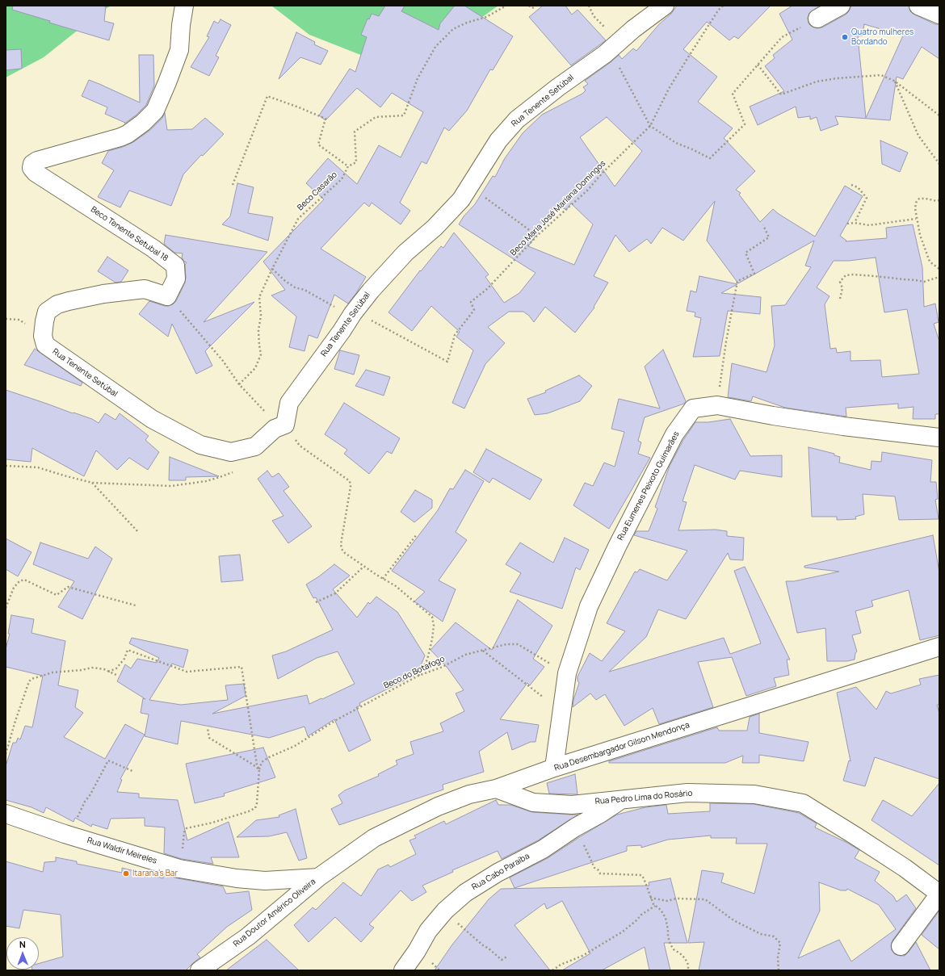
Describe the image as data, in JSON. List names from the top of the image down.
{
  "streets": {
    "street": [
      "Rua Tenente Setúbal",
      "Beco Tenente Setubal 18",
      "Rua Eumenes Peixoto Guimarães",
      "Rua Desembargador Gilson Mendonça",
      "Rua Pedro Lima do Rosário",
      "Rua Waldir Meireles",
      "Rua Cabo Paraíba",
      "Rua Doutor Américo Oliveira"
    ],
    "path": ["Beco Casarão", "Beco Maria José Mariana Domingos", "Beco do Botafogo"]
  },
  "crossings": [
    ["Rua Tenente Setúbal", "Beco Maria José Mariana Domingos"],
    ["Rua Tenente Setúbal", "Beco Tenente Setubal 18"],
    ["Rua Eumenes Peixoto Guimarães", "Beco do Botafogo"],
    ["Rua Eumenes Peixoto Guimarães", "Rua Desembargador Gilson Mendonça"],
    ["Rua Desembargador Gilson Mendonça", "Rua Pedro Lima do Rosário"],
    ["Rua Desembargador Gilson Mendonça", "Rua Waldir Meireles"],
    ["Rua Desembargador Gilson Mendonça", "Rua Doutor Américo Oliveira"],
    ["Rua Pedro Lima do Rosário", "Rua Cabo Paraíba"],
    ["Rua Waldir Meireles", "Rua Doutor Américo Oliveira"]
  ],
  "places": ["Quatro mulheres Bordando", "Itarana's Bar"],
  "north": "top"
}
